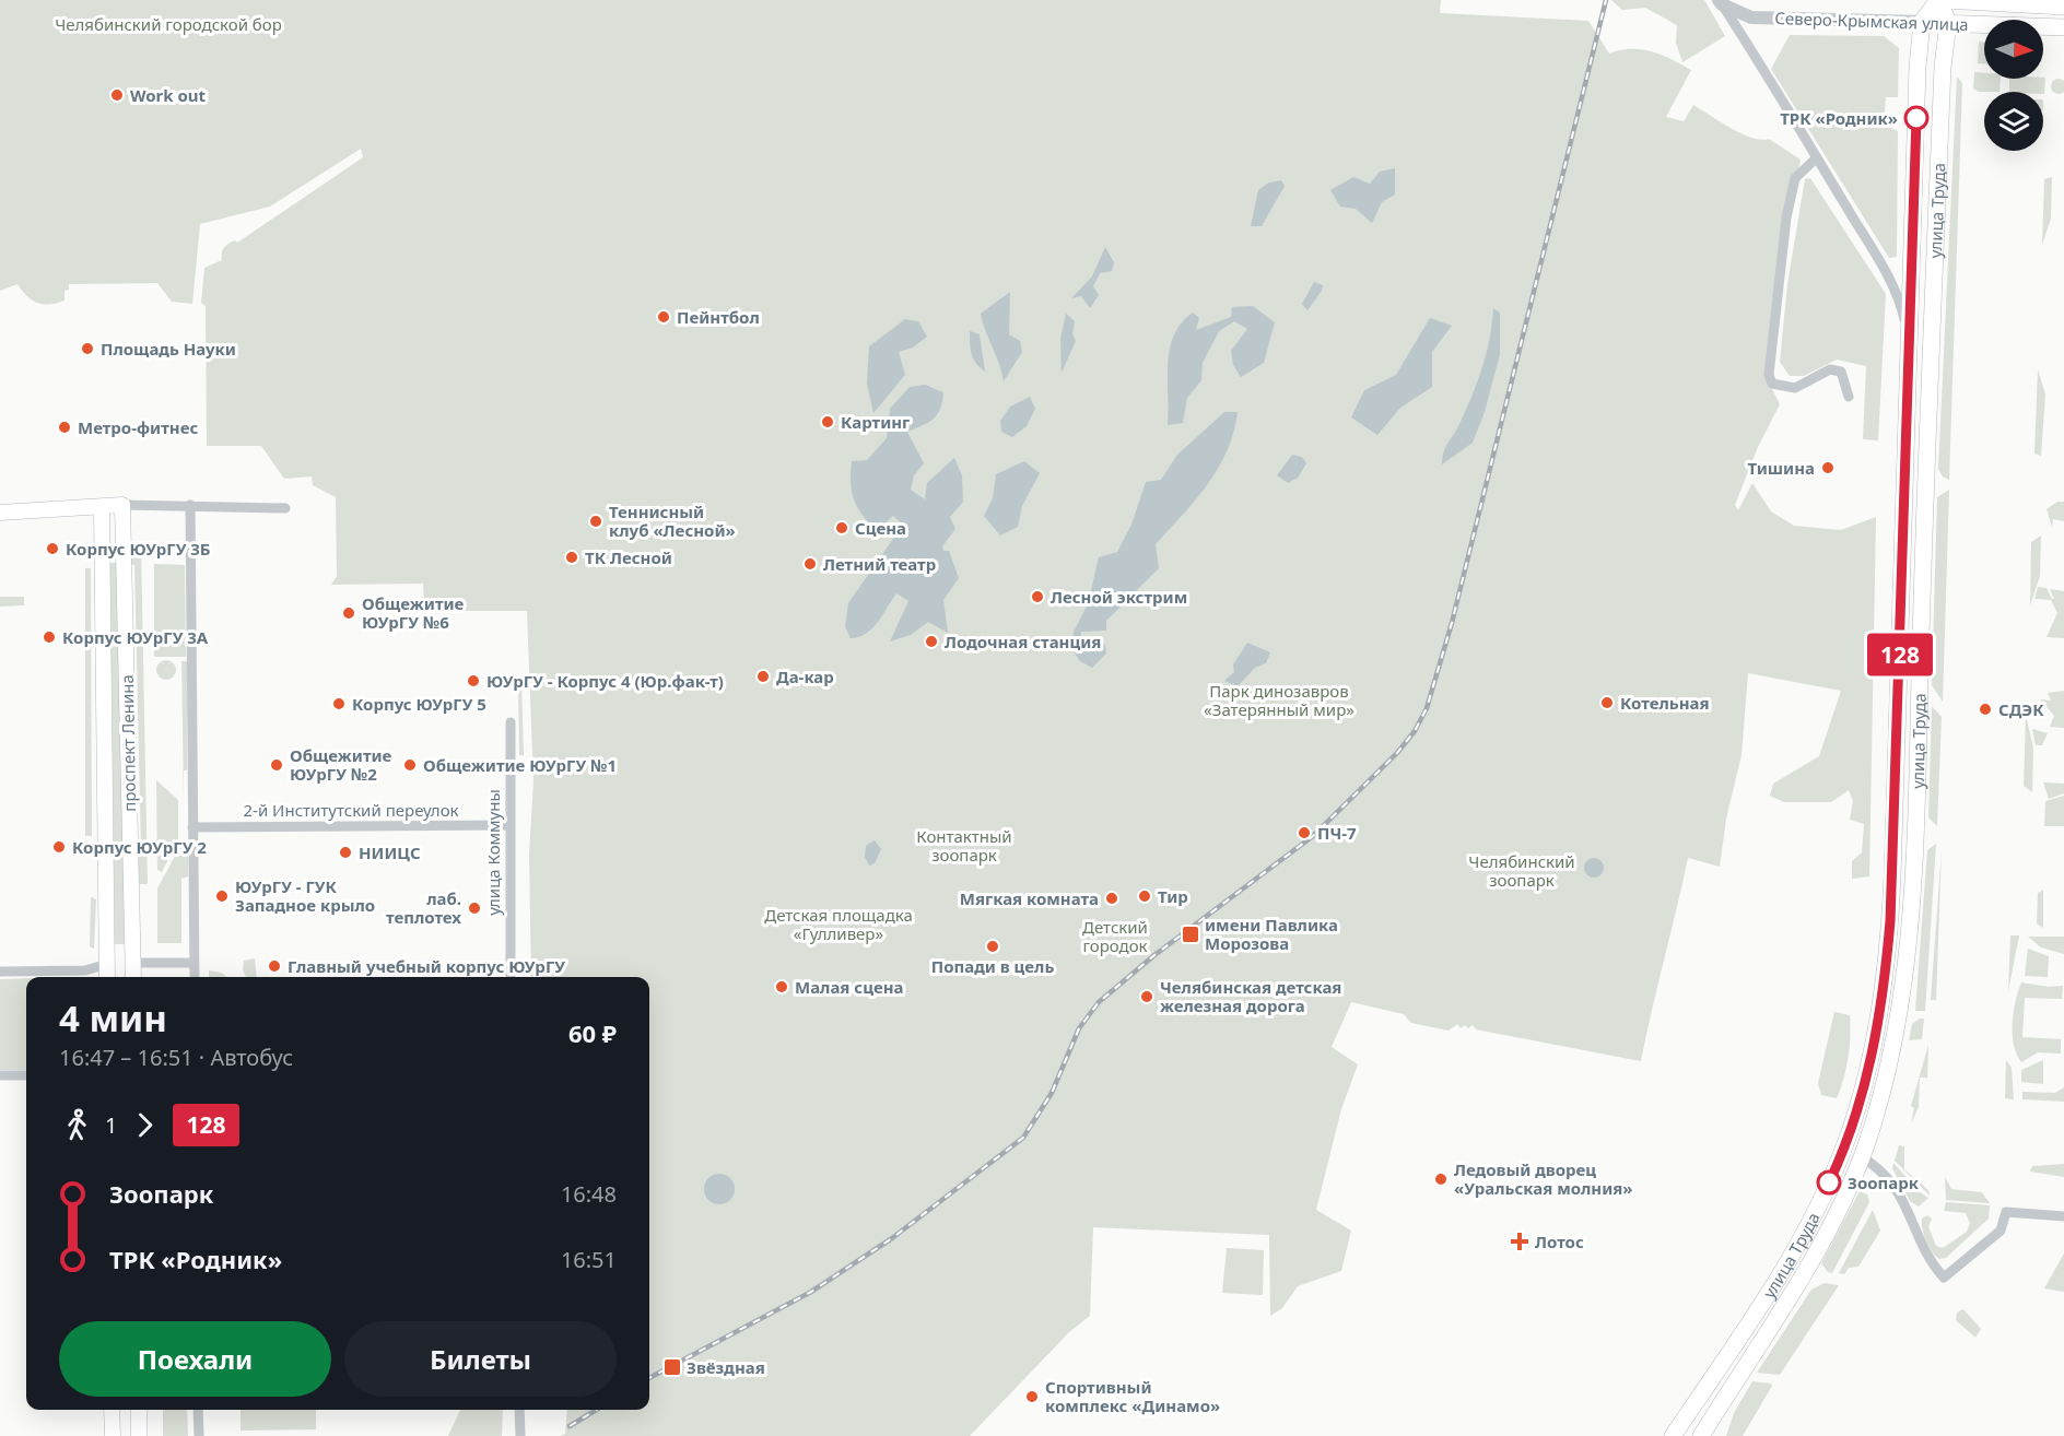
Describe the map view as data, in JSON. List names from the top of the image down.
{
  "streets": {
    "main road": ["Северо-Крымская улица", "улица Труда", "проспект Ленина"],
    "street": ["2-й Институтский переулок", "улица Коммуны"]
  },
  "crossings": [
    ["Северо-Крымская улица", "улица Труда"],
    ["2-й Институтский переулок", "улица Коммуны"]
  ],
  "parks": [
    "Челябинский городской бор",
    "Парк динозавров «Затерянный мир»",
    "Контактный зоопарк",
    "Челябинский зоопарк",
    "Детская площадка «Гулливер»",
    "Детский городок"
  ],
  "places": {
    "other": [
      "Work out",
      "ТРК «Родник»",
      "Пейнтбол",
      "Площадь Науки",
      "Картинг",
      "Метро-фитнес",
      "Тишина",
      "Теннисный клуб «Лесной»",
      "Сцена",
      "Корпус ЮУрГУ 3Б",
      "ТК Лесной",
      "Летний театр",
      "Лесной экстрим",
      "Общежитие ЮУрГУ №6",
      "Корпус ЮУрГУ 3А",
      "Лодочная станция",
      "Да-кар",
      "ЮУрГУ - Корпус 4 (Юр.фак-т)",
      "Котельная",
      "Корпус ЮУрГУ 5",
      "СДЭК",
      "Общежитие ЮУрГУ №2",
      "Общежитие ЮУрГУ №1",
      "ПЧ-7",
      "Корпус ЮУрГУ 2",
      "НИИЦС",
      "ЮУрГУ - ГУК Западное крыло",
      "Тир",
      "Мягкая комната",
      "лаб. теплотех",
      "Попади в цель",
      "Главный учебный корпус ЮУрГУ",
      "Малая сцена",
      "Челябинская детская железная дорога",
      "Ледовый дворец «Уральская молния»",
      "Зоопарк",
      "Спортивный комплекс «Динамо»"
    ],
    "transit": ["имени Павлика Морозова", "Звёздная"],
    "health": ["Лотос"]
  },
  "lines": ["bus line 128"],
  "north": "right",
  "page": {
    "on_map": "128",
    "heading": ["4 мин", "16:47 – 16:51 · Автобус", "60 ₽"],
    "legs": ["1", "128"],
    "list": [
      {
        "name": "Зоопарк",
        "value": "16:48"
      },
      {
        "name": "ТРК «Родник»",
        "value": "16:51"
      }
    ],
    "buttons": ["Поехали", "Билеты"]
  }
}
